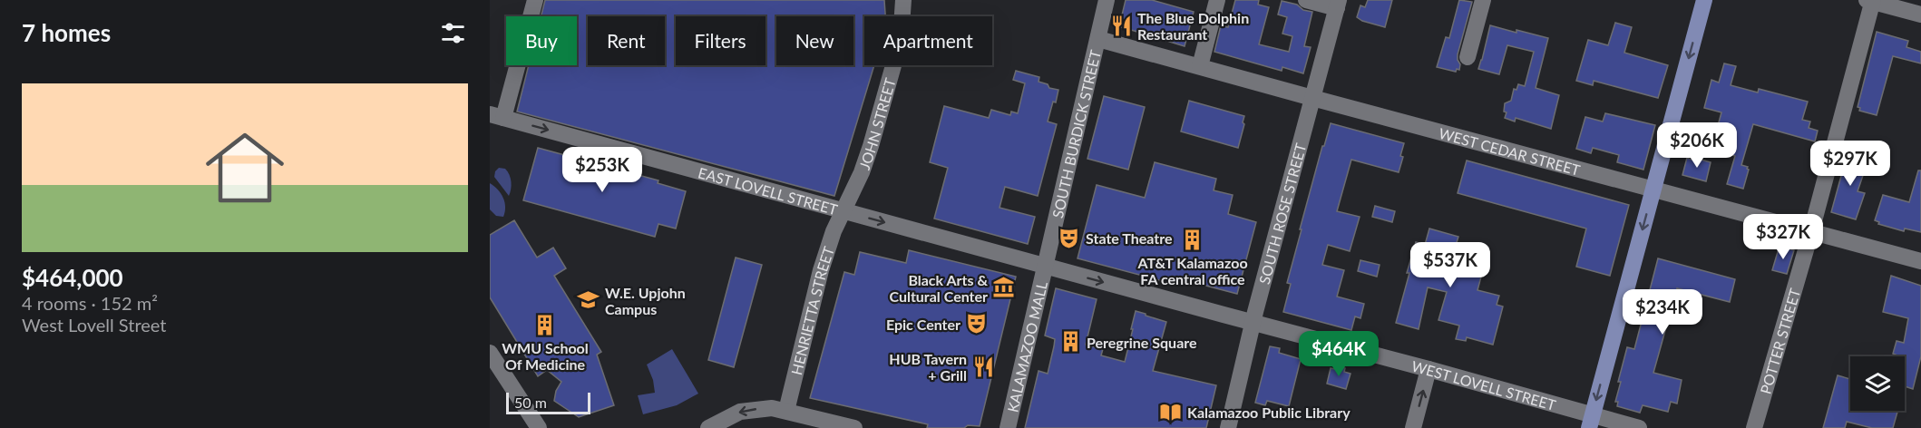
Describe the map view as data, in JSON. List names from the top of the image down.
{
  "streets": {
    "street": [
      "JOHN STREET",
      "SOUTH BURDICK STREET",
      "WEST CEDAR STREET",
      "EAST LOVELL STREET",
      "SOUTH ROSE STREET",
      "HENRIETTA STREET",
      "POTTER STREET",
      "KALAMAZOO MALL",
      "WEST LOVELL STREET"
    ]
  },
  "crossings": [
    ["JOHN STREET", "EAST LOVELL STREET"],
    ["JOHN STREET", "HENRIETTA STREET"],
    ["SOUTH BURDICK STREET", "WEST CEDAR STREET"],
    ["SOUTH BURDICK STREET", "EAST LOVELL STREET"],
    ["SOUTH BURDICK STREET", "KALAMAZOO MALL"],
    ["SOUTH BURDICK STREET", "WEST LOVELL STREET"],
    ["WEST CEDAR STREET", "SOUTH ROSE STREET"],
    ["WEST CEDAR STREET", "POTTER STREET"],
    ["EAST LOVELL STREET", "HENRIETTA STREET"],
    ["EAST LOVELL STREET", "KALAMAZOO MALL"],
    ["EAST LOVELL STREET", "WEST LOVELL STREET"],
    ["SOUTH ROSE STREET", "WEST LOVELL STREET"],
    ["KALAMAZOO MALL", "WEST LOVELL STREET"]
  ],
  "one_way": ["EAST LOVELL STREET", "WEST LOVELL STREET"],
  "places": {
    "restaurant": ["The Blue Dolphin Restaurant", "HUB Tavern + Grill"],
    "theatre": ["State Theatre", "Epic Center"],
    "building": ["AT&T Kalamazoo FA central office", "WMU School Of Medicine", "Peregrine Square"],
    "museum": ["Black Arts & Cultural Center"],
    "school or university": ["W.E. Upjohn Campus"],
    "library": ["Kalamazoo Public Library"]
  },
  "scale_bar": "50 m",
  "page": {
    "heading": "7 homes",
    "chip": [
      "Buy",
      "Rent",
      "Filters",
      "New",
      "Apartment"
    ],
    "list": [
      {
        "name": "$464,000",
        "note": "4 rooms · 152 m² · West Lovell Street"
      }
    ],
    "price": [
      "$206K",
      "$297K",
      "$253K",
      "$327K",
      "$537K",
      "$234K",
      "$464K"
    ],
    "scale": "50 m"
  }
}
